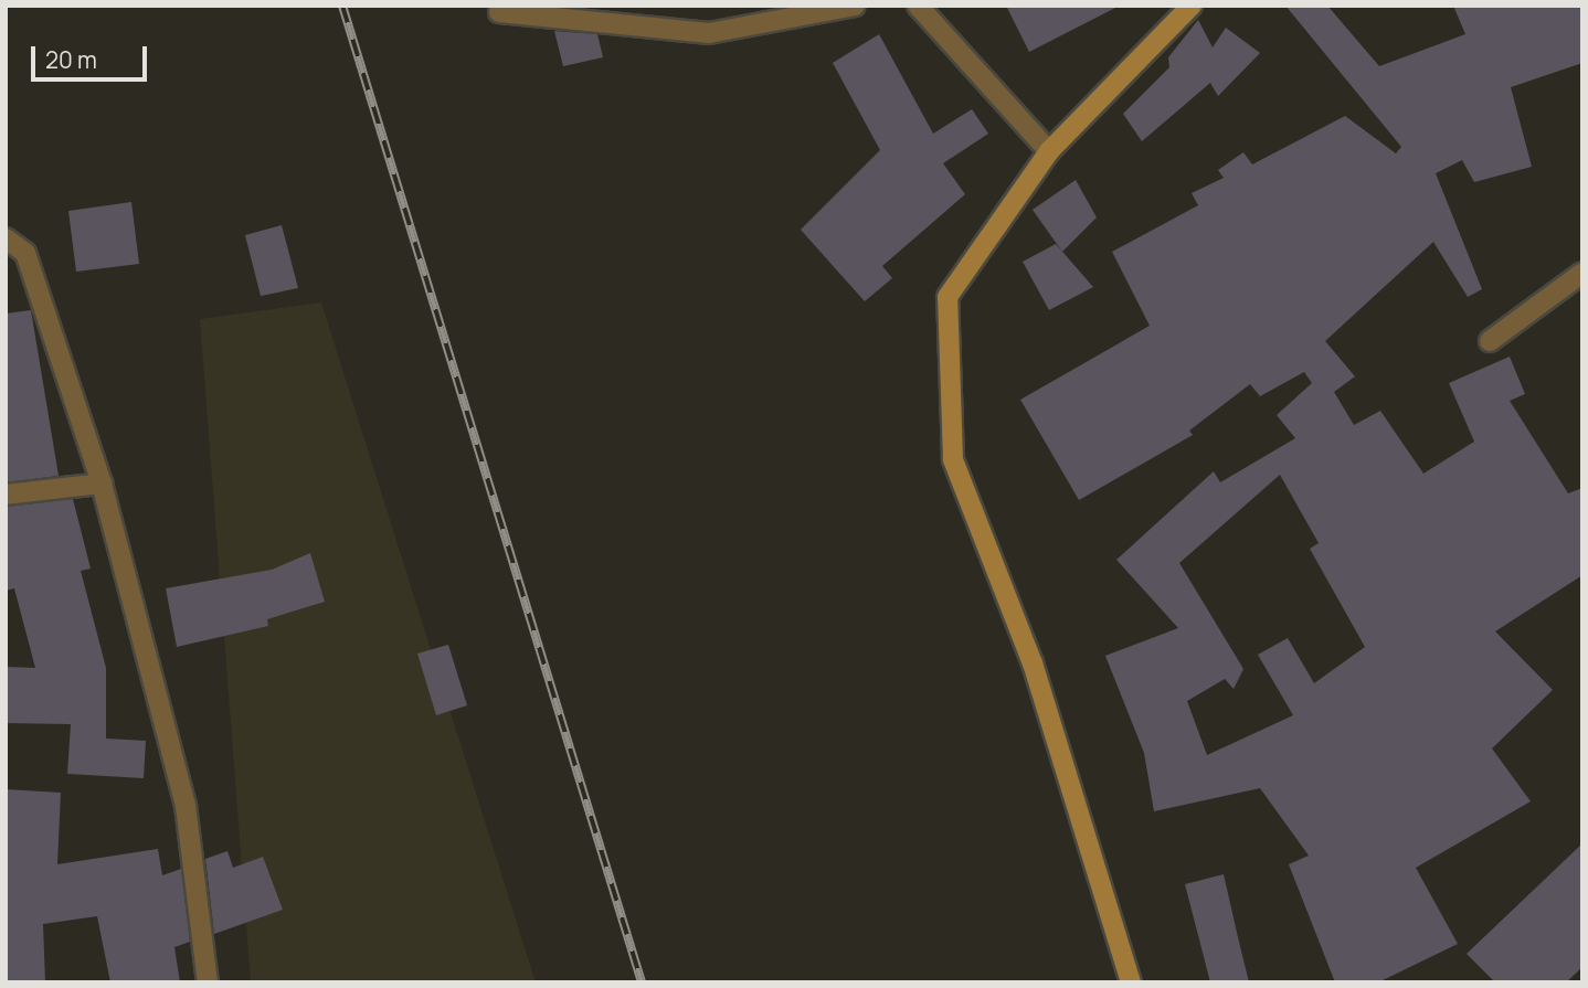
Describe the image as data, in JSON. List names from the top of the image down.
{
  "scale_bar": "20 m"
}
